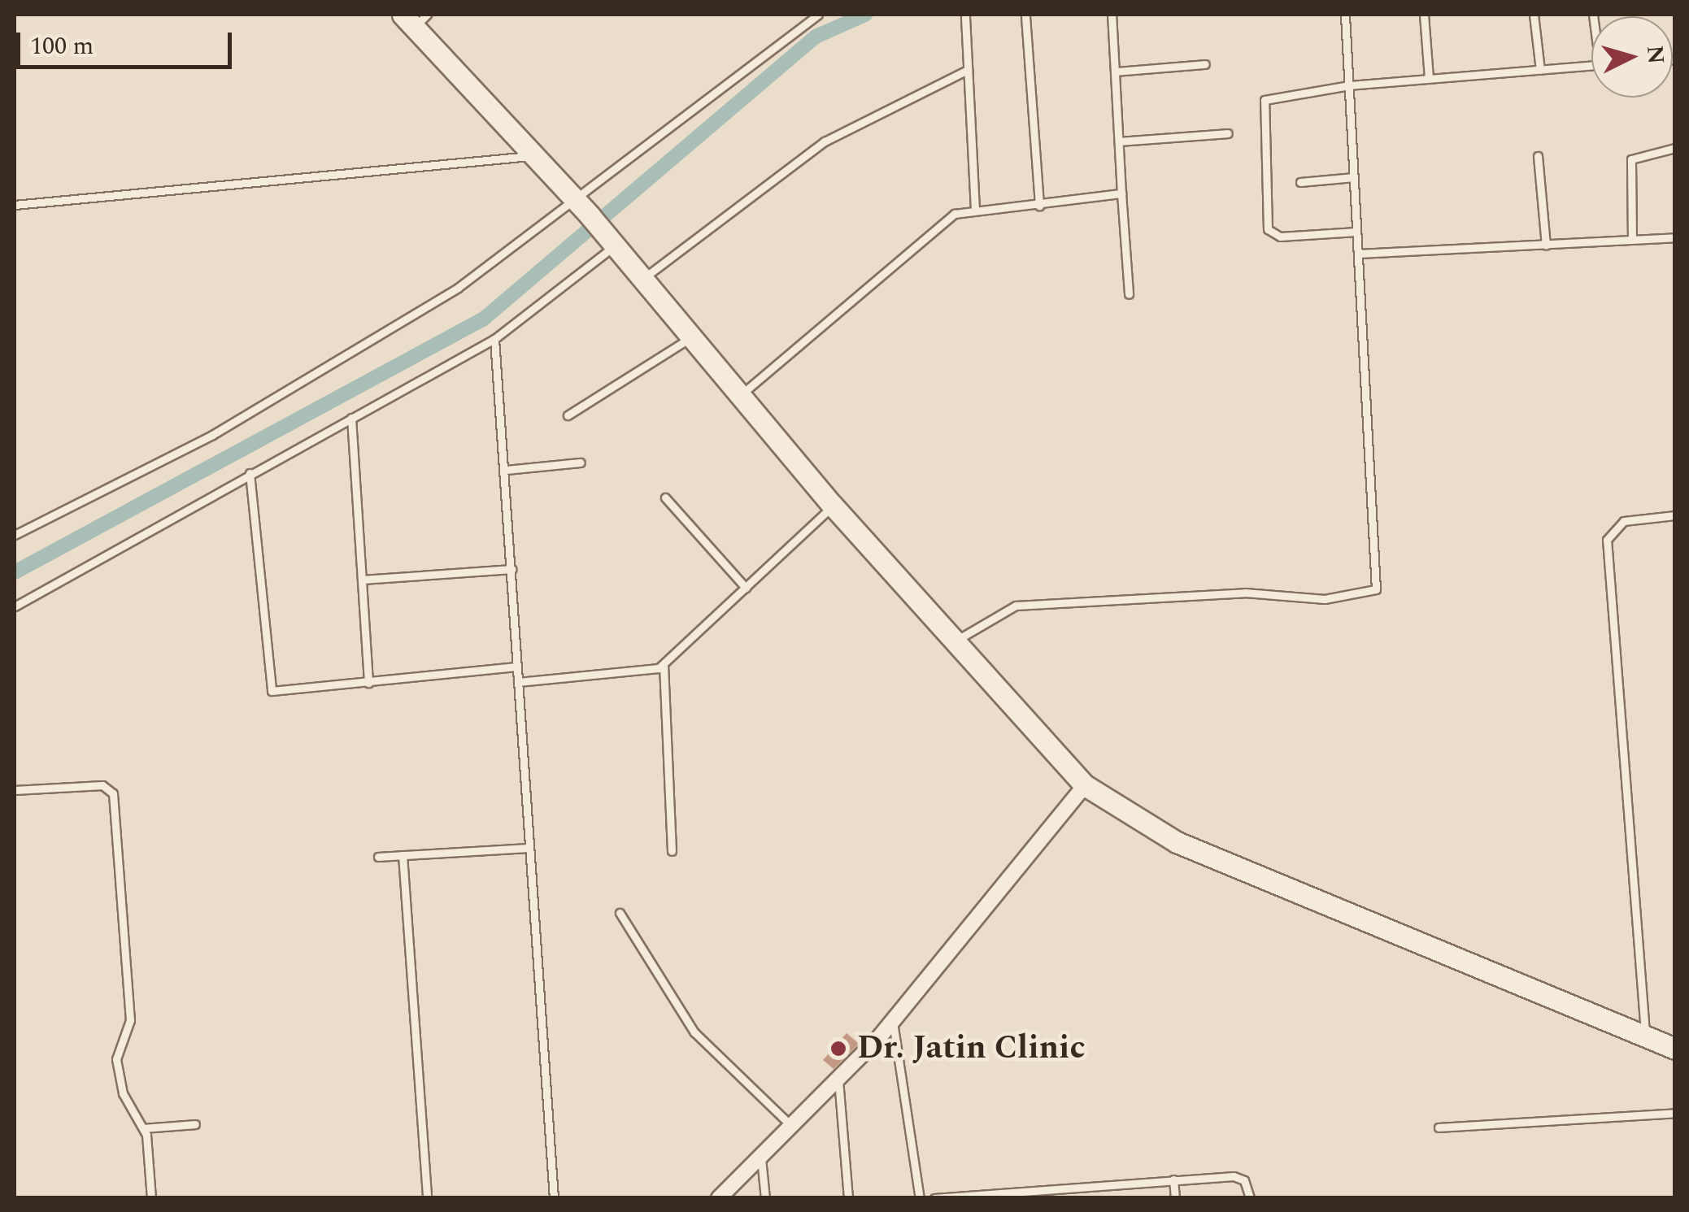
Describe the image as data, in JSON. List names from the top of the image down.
{
  "places": ["Dr. Jatin Clinic"],
  "scale_bar": "100 m",
  "north": "right"
}
